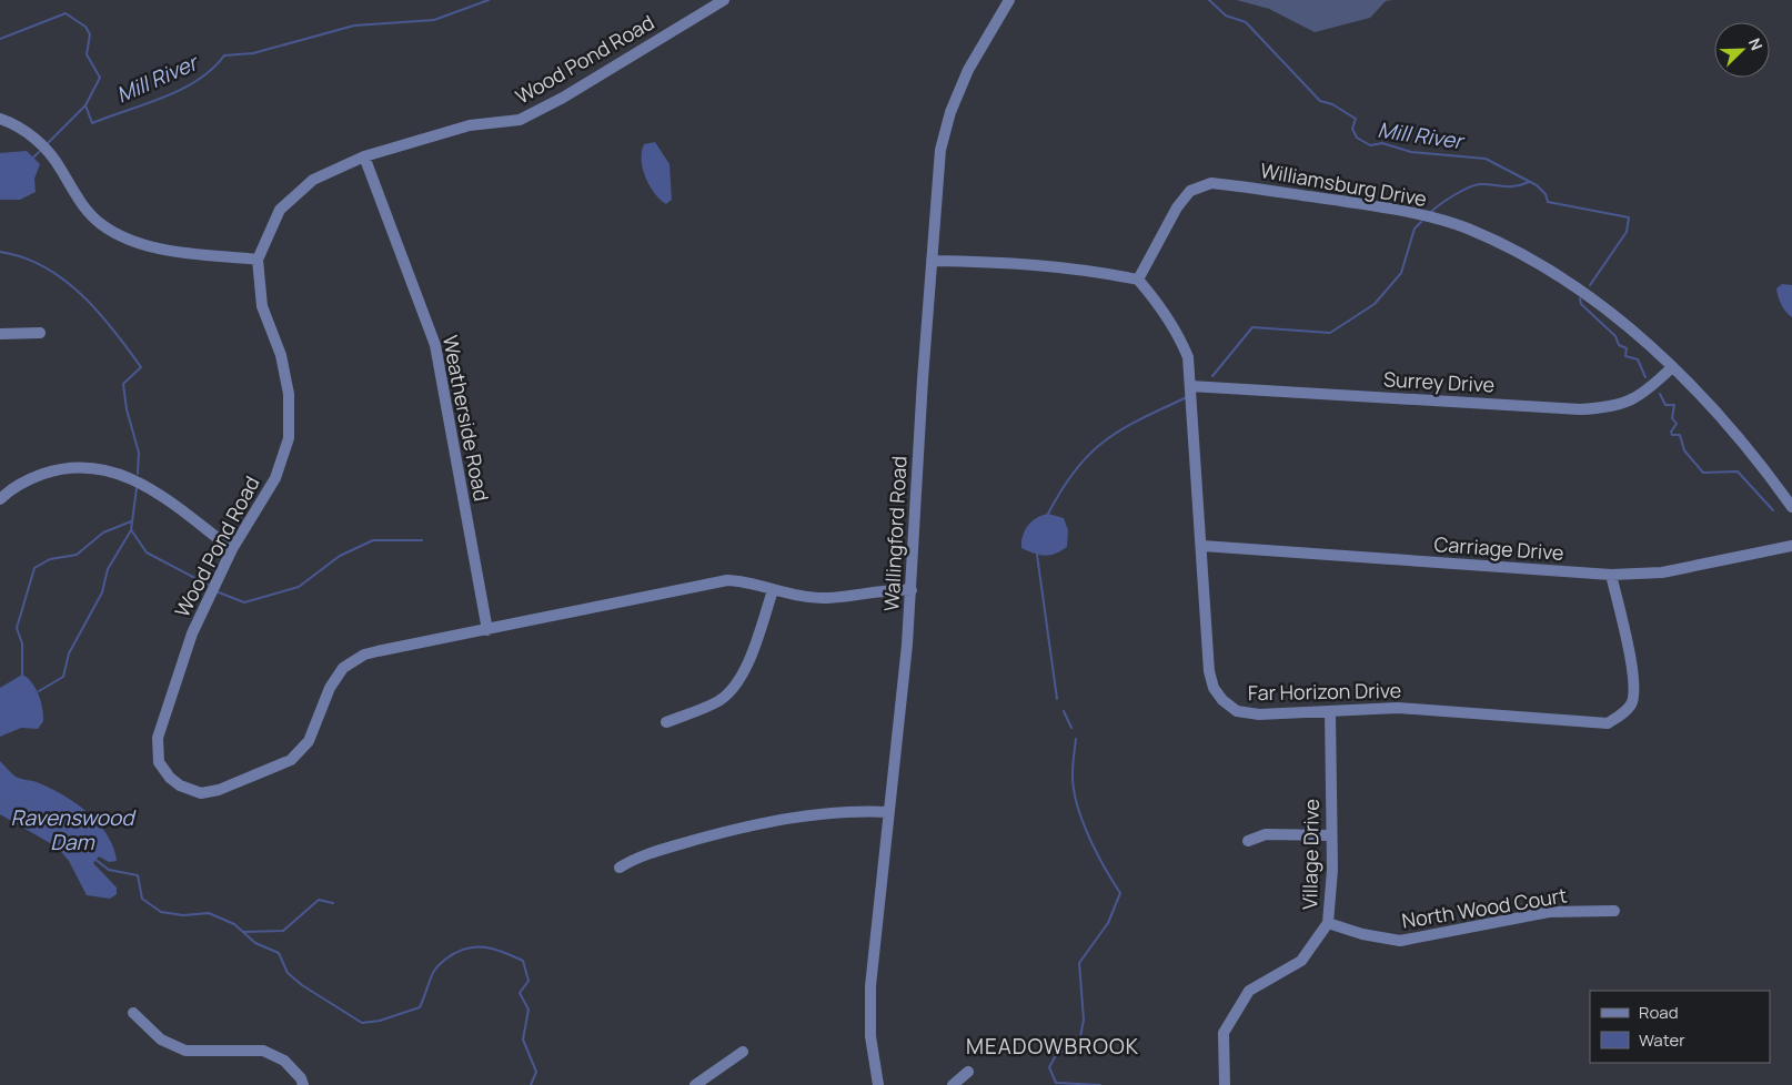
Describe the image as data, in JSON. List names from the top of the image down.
{
  "streets": {
    "street": [
      "Wood Pond Road",
      "Williamsburg Drive",
      "Surrey Drive",
      "Weatherside Road",
      "Wallingford Road",
      "Carriage Drive",
      "Far Horizon Drive",
      "Village Drive",
      "North Wood Court"
    ]
  },
  "crossings": [
    ["Wood Pond Road", "Weatherside Road"],
    ["Wood Pond Road", "Wallingford Road"],
    ["Williamsburg Drive", "Surrey Drive"],
    ["Williamsburg Drive", "Far Horizon Drive"],
    ["Surrey Drive", "Far Horizon Drive"],
    ["Carriage Drive", "Far Horizon Drive"],
    ["Far Horizon Drive", "Village Drive"],
    ["Village Drive", "North Wood Court"]
  ],
  "districts": ["MEADOWBROOK"],
  "water": ["Mill River", "Ravenswood Dam"],
  "legend": ["Road", "Water"],
  "north": "top right"
}
